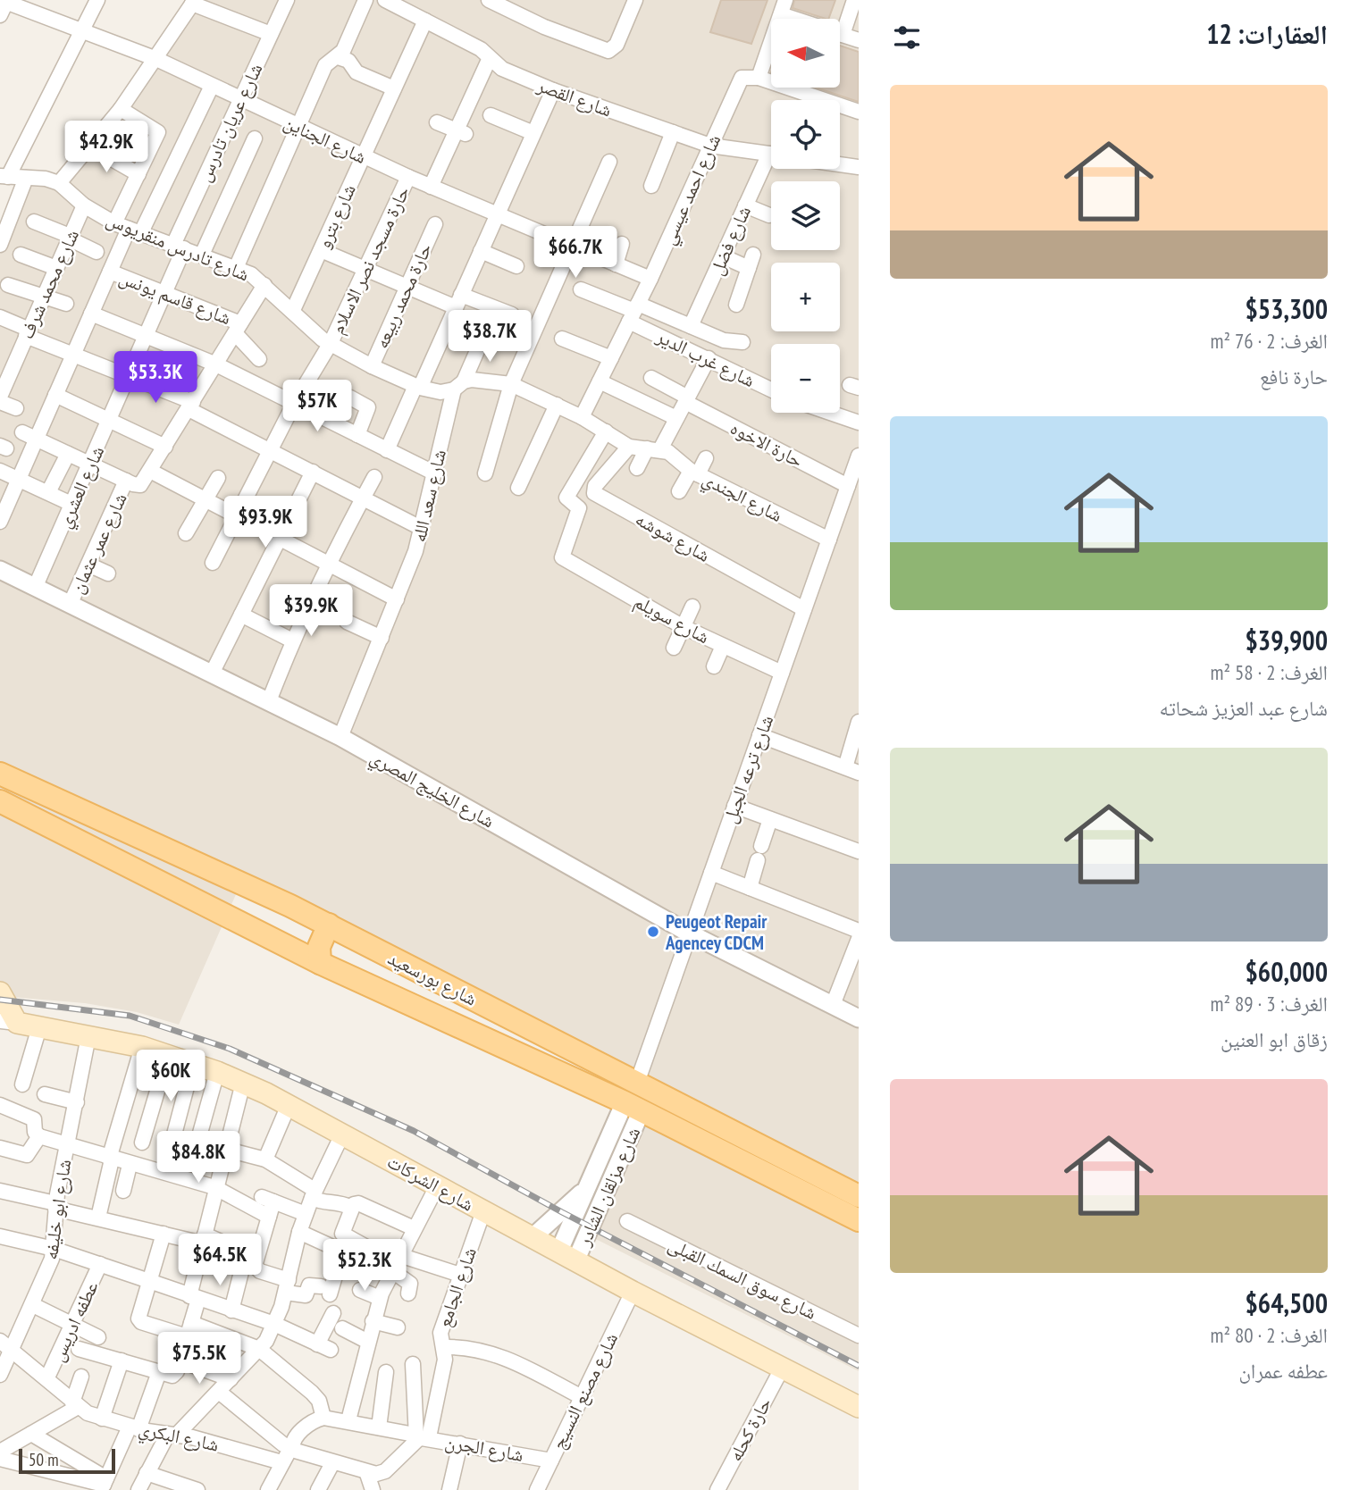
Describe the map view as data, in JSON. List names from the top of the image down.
{
  "streets": {
    "main road": ["شارع بورسعيد", "شارع الشركات"],
    "street": [
      "شارع القصر",
      "شارع عريان تادرس",
      "شارع الجناين",
      "شارع احمد عيسي",
      "شارع بترو",
      "شارع فضل",
      "شارع تادرس منقريوس",
      "حارة مسجد نصر الاسلام",
      "شارع محمد شرف",
      "حارة محمد ربيعه",
      "شارع قاسم يونس",
      "شارع غرب الدير",
      "حارة الاخوه",
      "شارع العشري",
      "شارع سعد الله",
      "شارع الجندي",
      "شارع شوشه",
      "شارع عمر عثمان",
      "شارع سويلم",
      "شارع ترعه الجبل",
      "شارع الخليج المصري",
      "شارع مزلقان الشادر",
      "شارع ابو خليفه",
      "شارع سوق السمك القبلى",
      "شارع الجامع",
      "عطفه ادريس",
      "شارع مصنع النسيج",
      "حارة كحله",
      "شارع البكري",
      "شارع الجرن"
    ]
  },
  "crossings": [
    ["شارع القصر", "شارع احمد عيسي"],
    ["شارع القصر", "شارع بترو"],
    ["شارع عريان تادرس", "شارع الجناين"],
    ["شارع عريان تادرس", "شارع تادرس منقريوس"],
    ["شارع عريان تادرس", "شارع العشري"],
    ["شارع الجناين", "شارع احمد عيسي"],
    ["شارع الجناين", "شارع بترو"],
    ["شارع الجناين", "حارة مسجد نصر الاسلام"],
    ["شارع احمد عيسي", "شارع تادرس منقريوس"],
    ["شارع احمد عيسي", "شارع غرب الدير"],
    ["شارع بترو", "شارع تادرس منقريوس"],
    ["شارع تادرس منقريوس", "حارة مسجد نصر الاسلام"],
    ["شارع تادرس منقريوس", "شارع محمد شرف"],
    ["شارع تادرس منقريوس", "حارة محمد ربيعه"],
    ["شارع تادرس منقريوس", "شارع العشري"],
    ["شارع تادرس منقريوس", "شارع سعد الله"],
    ["شارع تادرس منقريوس", "شارع الجندي"],
    ["شارع قاسم يونس", "شارع العشري"],
    ["حارة الاخوه", "شارع ترعه الجبل"],
    ["شارع العشري", "شارع الخليج المصري"],
    ["شارع سعد الله", "شارع الخليج المصري"],
    ["شارع الجندي", "شارع ترعه الجبل"],
    ["شارع شوشه", "شارع ترعه الجبل"],
    ["شارع عمر عثمان", "شارع الخليج المصري"],
    ["شارع سويلم", "شارع ترعه الجبل"],
    ["شارع ترعه الجبل", "شارع الخليج المصري"],
    ["شارع ترعه الجبل", "شارع بورسعيد"],
    ["شارع بورسعيد", "شارع مزلقان الشادر"],
    ["شارع الشركات", "شارع مزلقان الشادر"],
    ["شارع الشركات", "شارع ابو خليفه"],
    ["شارع الشركات", "شارع الجامع"],
    ["شارع الشركات", "شارع مصنع النسيج"],
    ["شارع الشركات", "حارة كحله"],
    ["شارع ابو خليفه", "شارع البكري"],
    ["شارع الجامع", "شارع الجرن"],
    ["عطفه ادريس", "شارع البكري"],
    ["شارع مصنع النسيج", "شارع الجرن"]
  ],
  "places": ["Peugeot Repair Agencey CDCM"],
  "scale_bar": "50 m",
  "north": "left",
  "page": {
    "heading": "العقارات: 12",
    "map_buttons": ["+", "−"],
    "list": [
      {
        "name": "$53,300",
        "note": "الغرف: 2 · 76 m² · حارة نافع"
      },
      {
        "name": "$39,900",
        "note": "الغرف: 2 · 58 m² · شارع عبد العزيز شحاته"
      },
      {
        "name": "$60,000",
        "note": "الغرف: 3 · 89 m² · زقاق ابو العنين"
      },
      {
        "name": "$64,500",
        "note": "الغرف: 2 · 80 m² · عطفه عمران"
      }
    ],
    "price": [
      "$42.9K",
      "$66.7K",
      "$38.7K",
      "$53.3K",
      "$57K",
      "$93.9K",
      "$39.9K",
      "$60K",
      "$84.8K",
      "$64.5K",
      "$52.3K",
      "$75.5K"
    ],
    "scale": "50 m"
  }
}
